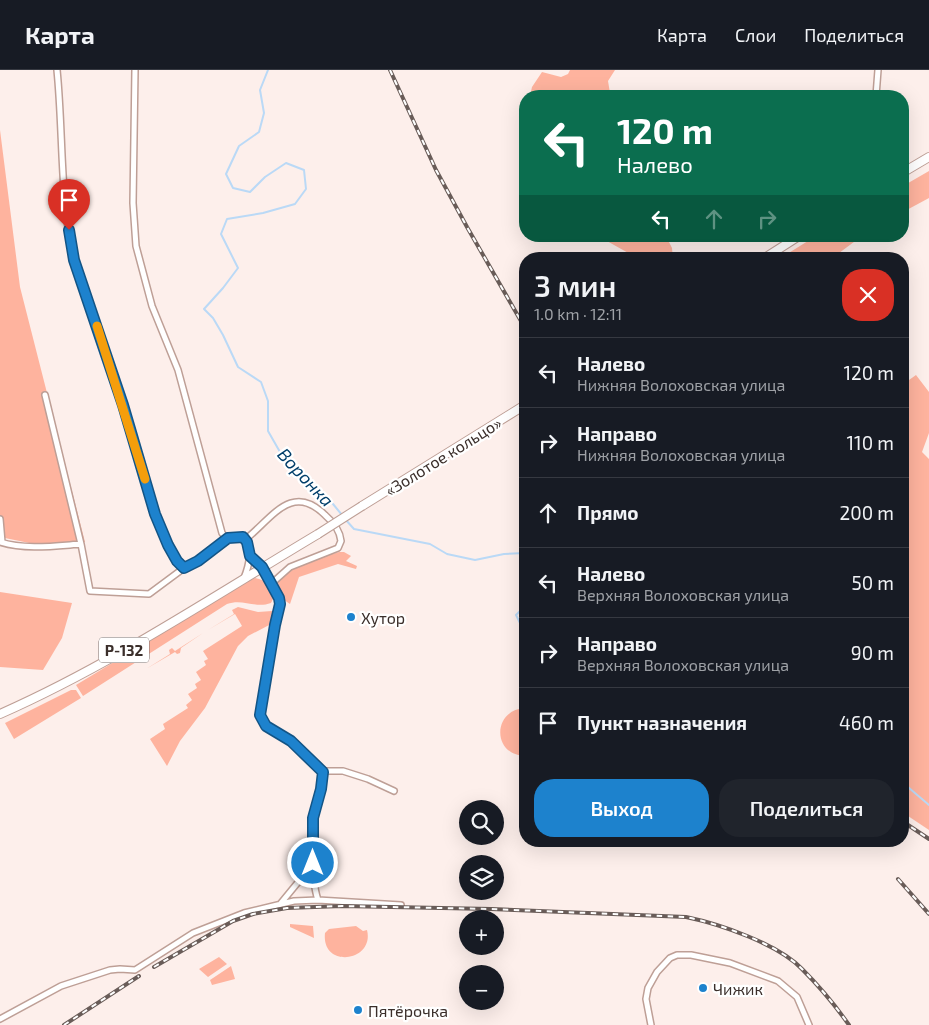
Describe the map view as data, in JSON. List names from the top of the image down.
{
  "streets": {
    "main road": ["«Золотое кольцо»", "Р-132"]
  },
  "crossings": [
    ["«Золотое кольцо»", "Р-132"]
  ],
  "water": ["Воронка"],
  "places": ["Хутор", "Чижик", "Пятёрочка"],
  "page": {
    "header": "Карта",
    "nav": ["Карта", "Слои", "Поделиться"],
    "turn": ["120 m", "Налево"],
    "heading": ["3 мин", "1.0 km · 12:11"],
    "list": [
      {
        "name": "Налево",
        "note": "Нижняя Волоховская улица",
        "value": "120 m"
      },
      {
        "name": "Направо",
        "note": "Нижняя Волоховская улица",
        "value": "110 m"
      },
      {
        "name": "Прямо",
        "value": "200 m"
      },
      {
        "name": "Налево",
        "note": "Верхняя Волоховская улица",
        "value": "50 m"
      },
      {
        "name": "Направо",
        "note": "Верхняя Волоховская улица",
        "value": "90 m"
      },
      {
        "name": "Пункт назначения",
        "value": "460 m"
      }
    ],
    "buttons": ["Выход", "Поделиться"],
    "map_buttons": ["+", "−"]
  }
}
